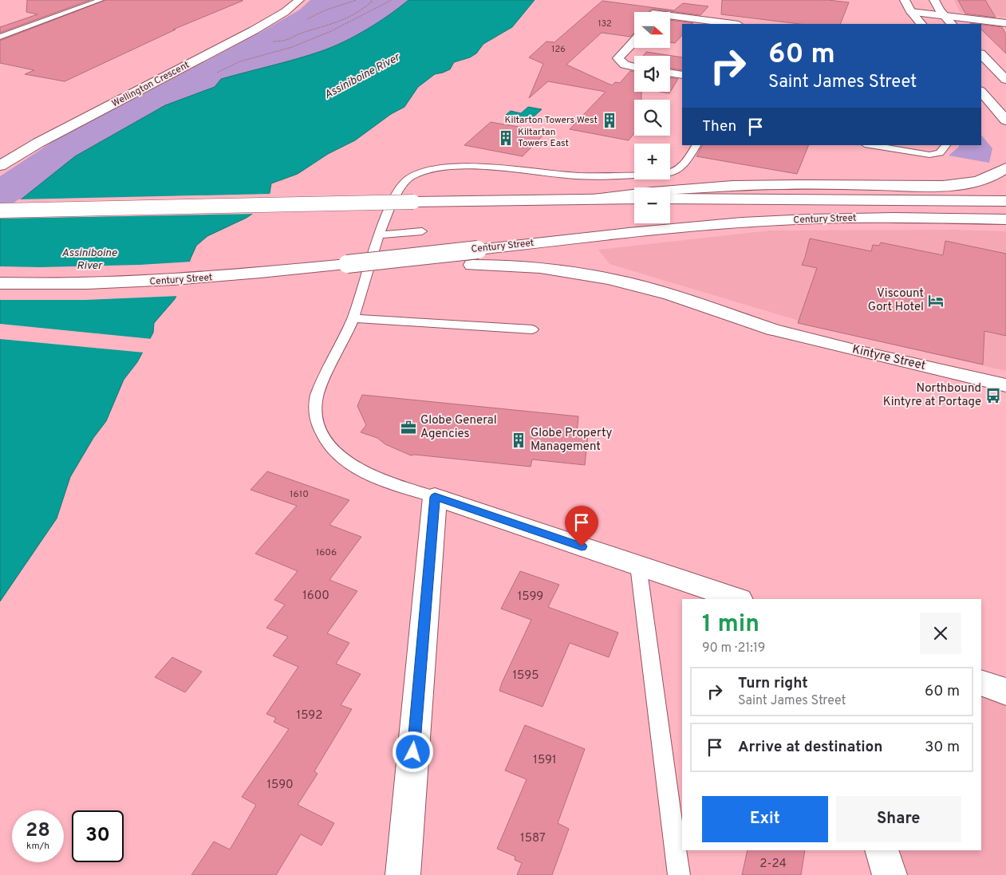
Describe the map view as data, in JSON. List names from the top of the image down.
{
  "streets": {
    "main road": ["Wellington Crescent", "Century Street", "Kintyre Street"]
  },
  "crossings": [
    ["Century Street", "Kintyre Street"]
  ],
  "water": ["Assiniboine River"],
  "places": {
    "building": ["Kiltarton Towers West", "Kiltartan Towers East", "Globe Property Management"],
    "hotel": ["Viscount Gort Hotel"],
    "bus stop": ["Northbound Kintyre at Portage"],
    "office": ["Globe General Agencies"]
  },
  "house_numbers": [
    "132",
    "126",
    "1610",
    "1606",
    "1600",
    "1599",
    "1595",
    "1592",
    "1591",
    "1590",
    "1587",
    "2-24"
  ],
  "north": "right",
  "page": {
    "map_buttons": ["+", "−"],
    "turn": ["60 m", "Saint James Street"],
    "then": "Then",
    "heading": ["1 min", "90 m · 21:19"],
    "list": [
      {
        "name": "Turn right",
        "note": "Saint James Street",
        "value": "60 m"
      },
      {
        "name": "Arrive at destination",
        "value": "30 m"
      }
    ],
    "buttons": ["Exit", "Share"],
    "speed": "28 km/h",
    "limit": "30"
  }
}
